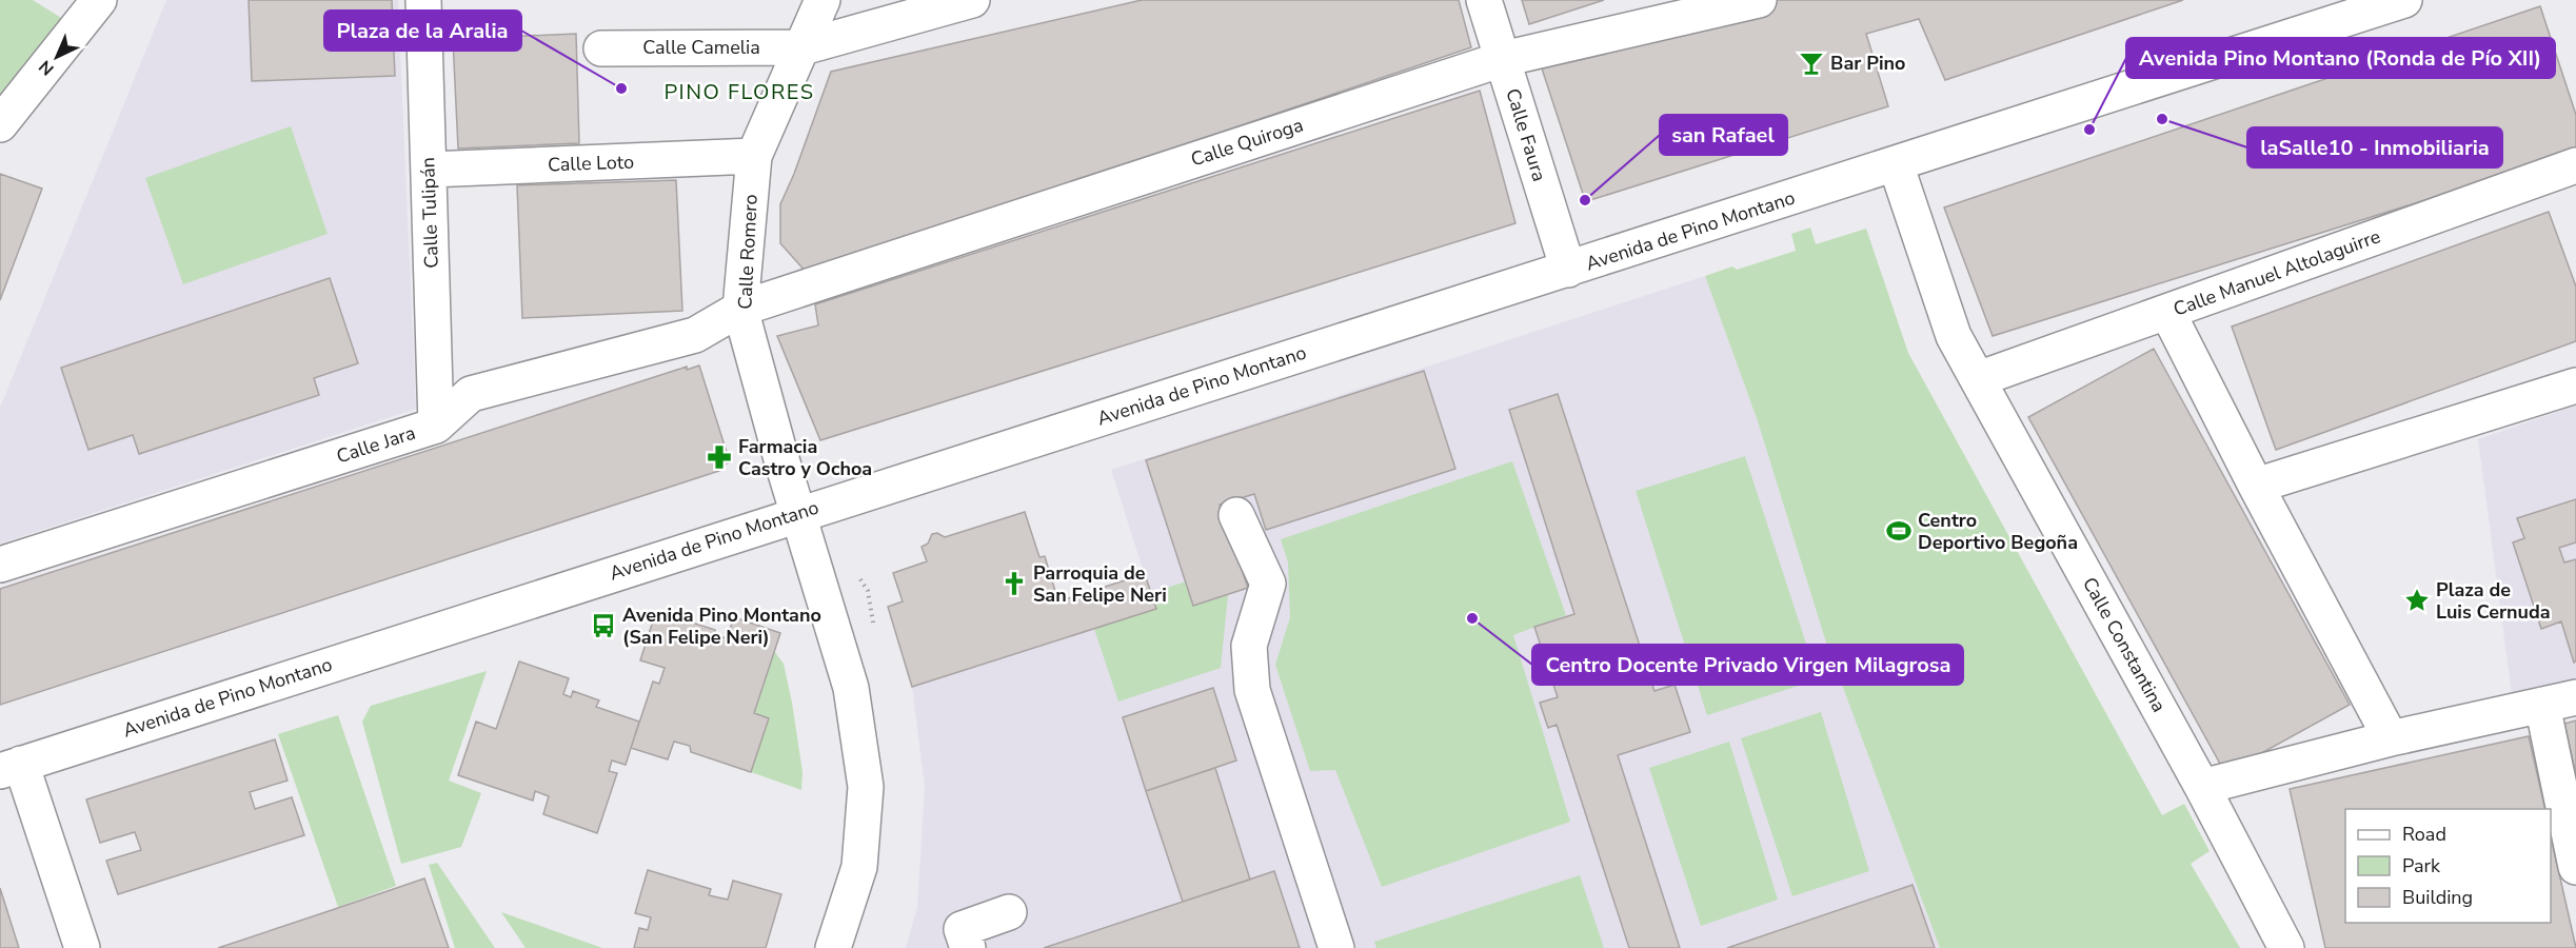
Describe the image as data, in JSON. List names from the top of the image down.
{
  "streets": {
    "street": [
      "Calle Camelia",
      "Calle Faura",
      "Calle Quiroga",
      "Calle Loto",
      "Calle Tulipán",
      "Avenida de Pino Montano",
      "Calle Romero",
      "Calle Manuel Altolaguirre",
      "Calle Jara",
      "Calle Constantina"
    ]
  },
  "crossings": [
    ["Calle Camelia", "Calle Romero"],
    ["Calle Faura", "Calle Quiroga"],
    ["Calle Faura", "Avenida de Pino Montano"],
    ["Calle Quiroga", "Calle Romero"],
    ["Calle Quiroga", "Calle Jara"],
    ["Calle Loto", "Calle Tulipán"],
    ["Calle Loto", "Calle Romero"],
    ["Calle Tulipán", "Calle Jara"],
    ["Avenida de Pino Montano", "Calle Romero"],
    ["Avenida de Pino Montano", "Calle Constantina"],
    ["Calle Romero", "Calle Jara"],
    ["Calle Manuel Altolaguirre", "Calle Constantina"]
  ],
  "districts": ["PINO FLORES"],
  "places": {
    "bar": ["Bar Pino"],
    "other": [
      "Plaza de la Aralia",
      "laSalle10 - Inmobiliaria",
      "Avenida Pino Montano (Ronda de Pío XII)",
      "san Rafael",
      "Centro Docente Privado Virgen Milagrosa"
    ],
    "pharmacy": ["Farmacia Castro y Ochoa"],
    "sports": ["Centro Deportivo Begoña"],
    "church": ["Parroquia de San Felipe Neri"],
    "place": ["Plaza de Luis Cernuda"],
    "bus stop": ["Avenida Pino Montano (San Felipe Neri)"]
  },
  "legend": ["Road", "Park", "Building"],
  "north": "bottom left"
}
